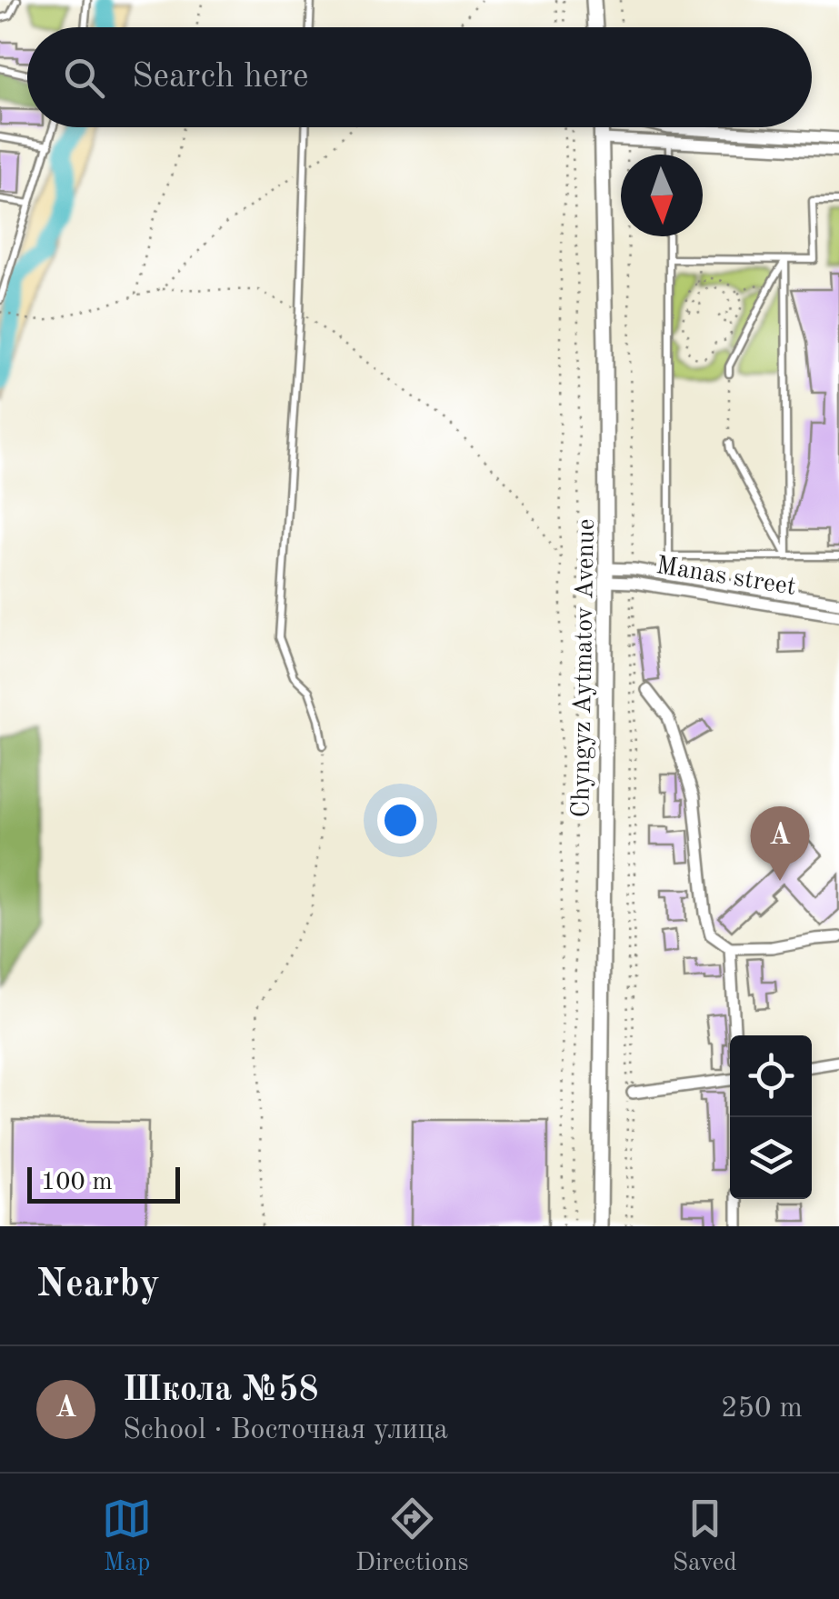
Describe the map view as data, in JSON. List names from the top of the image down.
{
  "streets": {
    "main road": ["Chyngyz Aytmatov Avenue"],
    "street": ["Manas street"]
  },
  "crossings": [
    ["Manas street", "Chyngyz Aytmatov Avenue"]
  ],
  "scale_bar": "100 m",
  "north": "bottom",
  "page": {
    "search": "Search here",
    "pins": "A",
    "scale": "100 m",
    "heading": "Nearby",
    "list": [
      {
        "mark": "A",
        "name": "Школа №58",
        "note": "School · Восточная улица",
        "value": "250 m"
      }
    ],
    "nav": ["Map", "Directions", "Saved"]
  }
}
